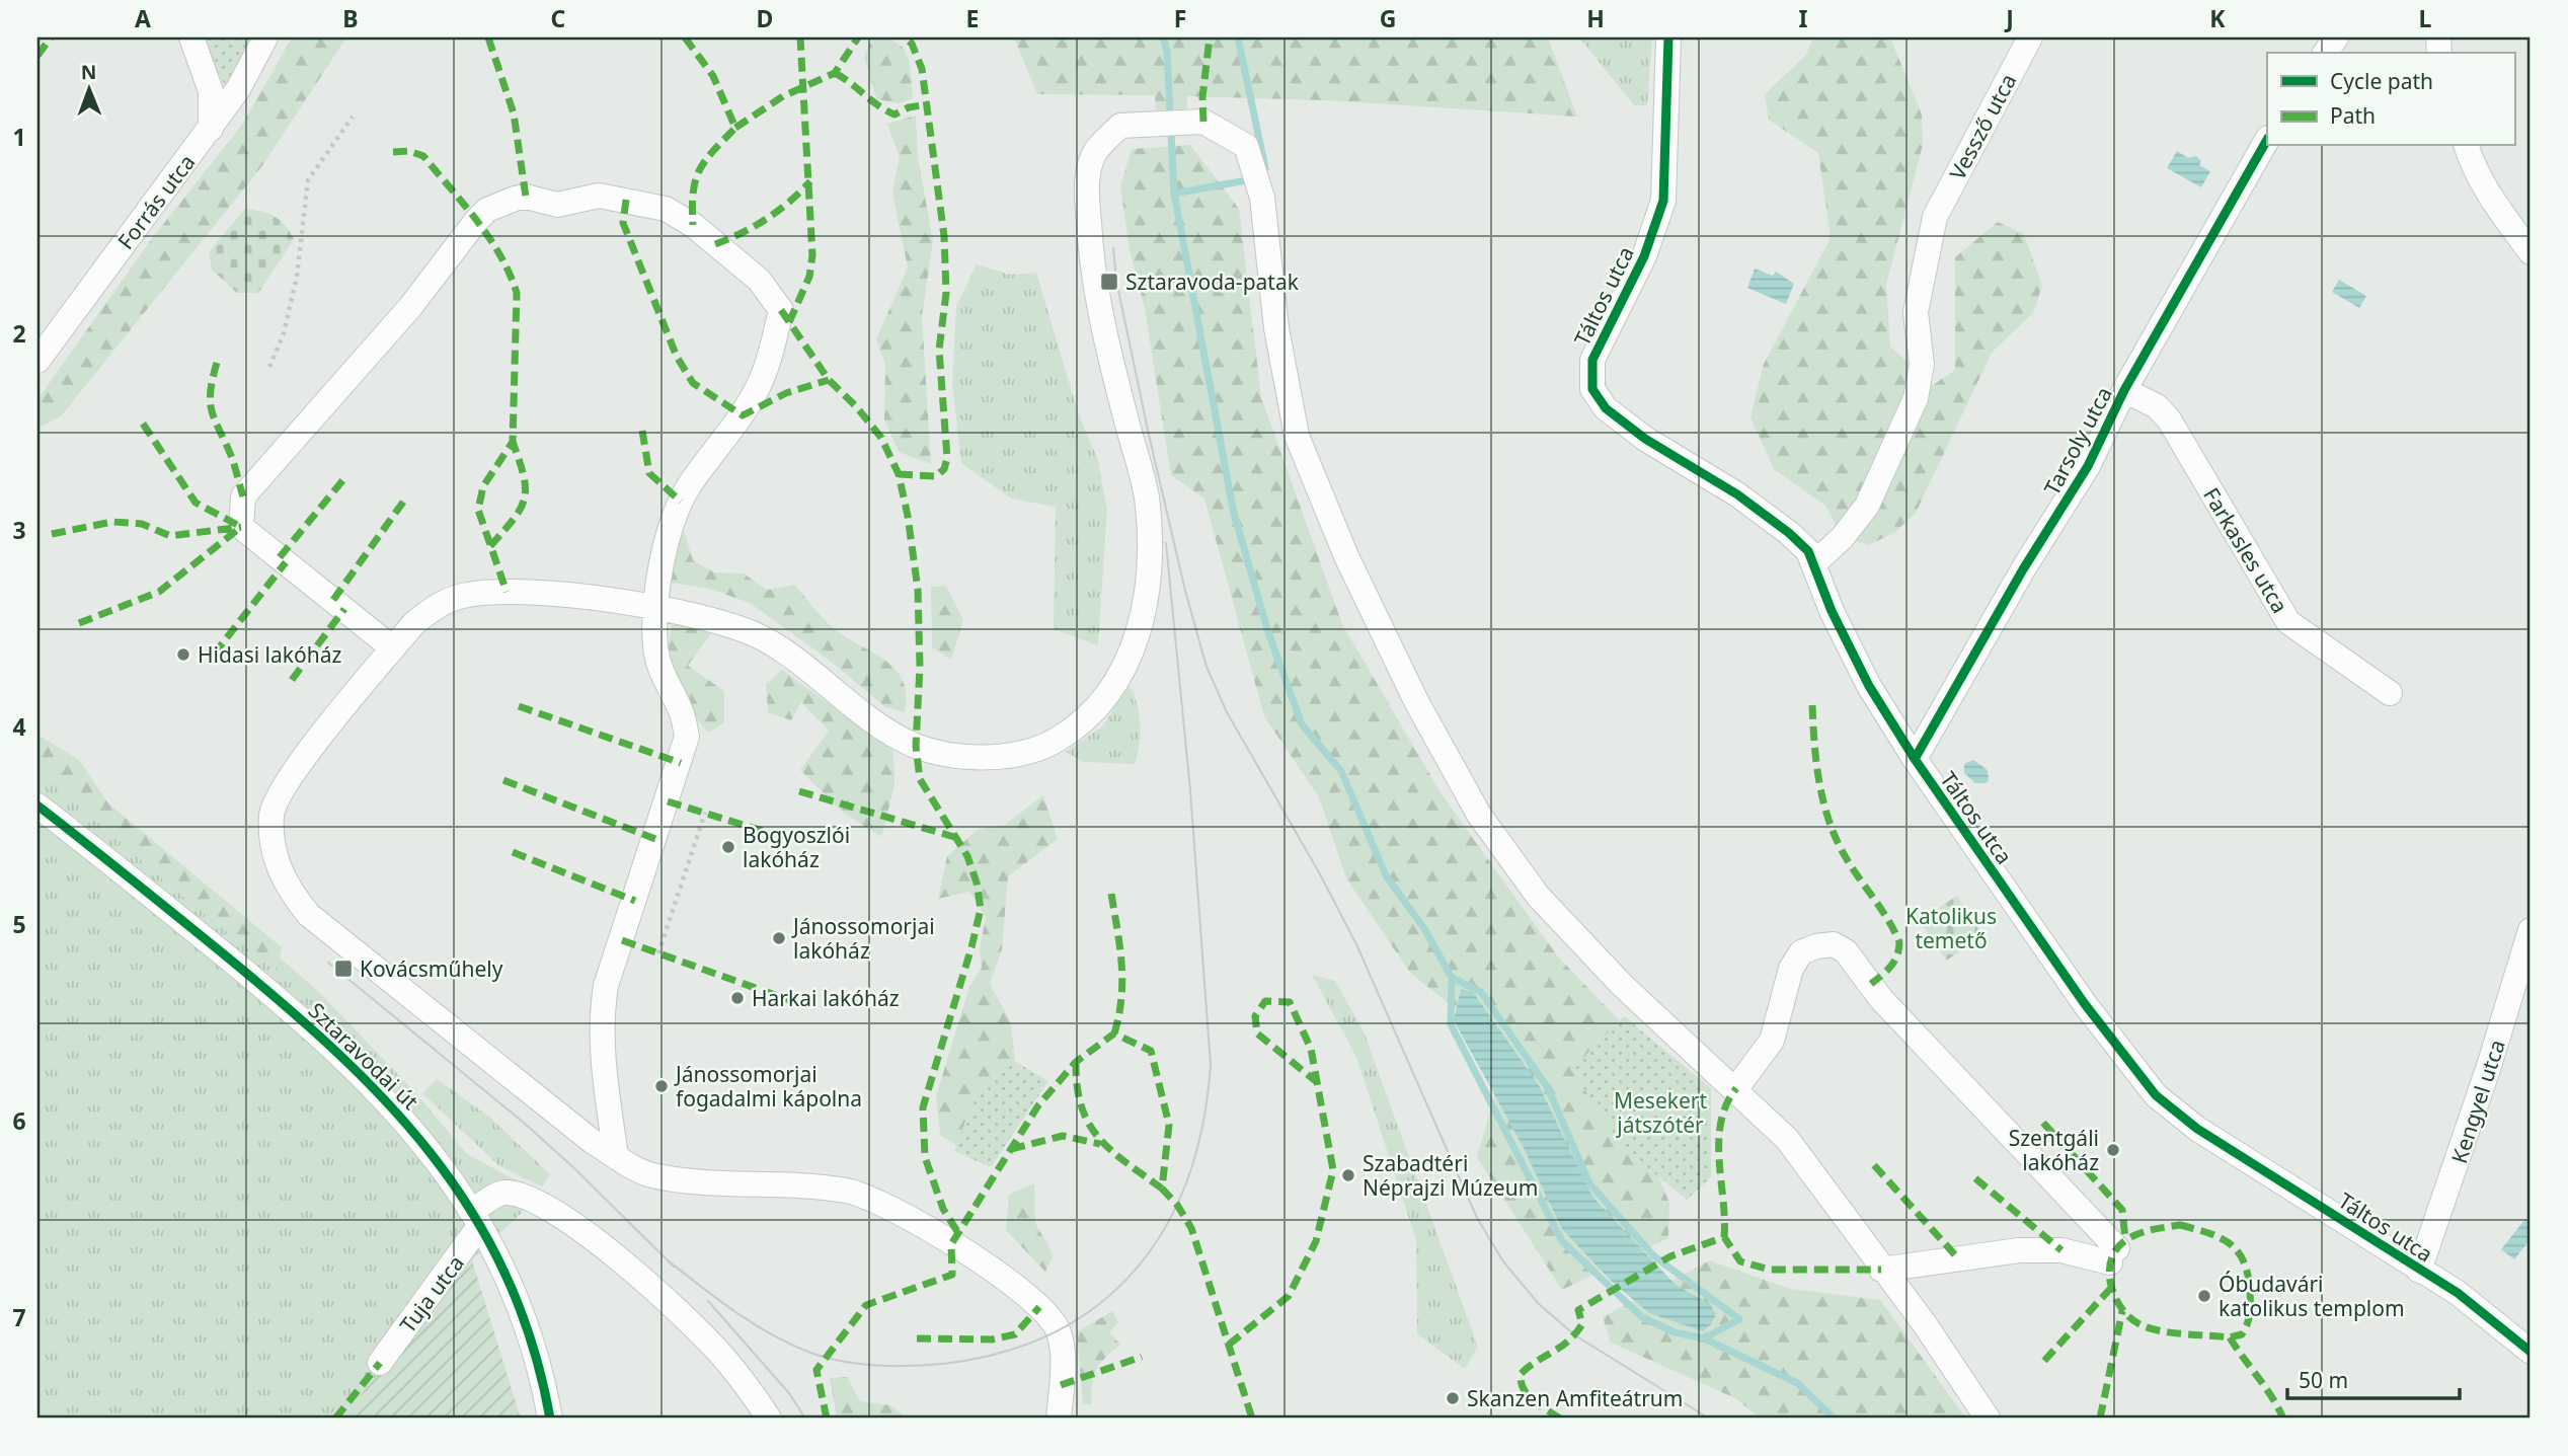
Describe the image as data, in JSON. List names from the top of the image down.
{
  "streets": {
    "street": [
      "Vessző utca",
      "Forrás utca",
      "Táltos utca",
      "Tarsoly utca",
      "Farkasles utca",
      "Sztaravodai út",
      "Kengyel utca",
      "Tuja utca"
    ]
  },
  "crossings": [
    ["Vessző utca", "Táltos utca"],
    ["Táltos utca", "Tarsoly utca"],
    ["Táltos utca", "Kengyel utca"],
    ["Tarsoly utca", "Farkasles utca"],
    ["Sztaravodai út", "Tuja utca"]
  ],
  "parks": ["Katolikus temető", "Mesekert játszótér"],
  "places": {
    "transit": ["Sztaravoda-patak", "Kovácsműhely"],
    "other": [
      "Hidasi lakóház",
      "Bogyoszlói lakóház",
      "Jánossomorjai lakóház",
      "Harkai lakóház",
      "Jánossomorjai fogadalmi kápolna",
      "Szentgáli lakóház",
      "Szabadtéri Néprajzi Múzeum",
      "Óbudavári katolikus templom",
      "Skanzen Amfiteátrum"
    ]
  },
  "legend": ["Cycle path", "Path"],
  "scale_bar": "50 m",
  "north": "top",
  "grid": {
    "columns": [
      "A",
      "B",
      "C",
      "D",
      "E",
      "F",
      "G",
      "H",
      "I",
      "J",
      "K",
      "L"
    ],
    "rows": [
      "1",
      "2",
      "3",
      "4",
      "5",
      "6",
      "7"
    ]
  }
}
